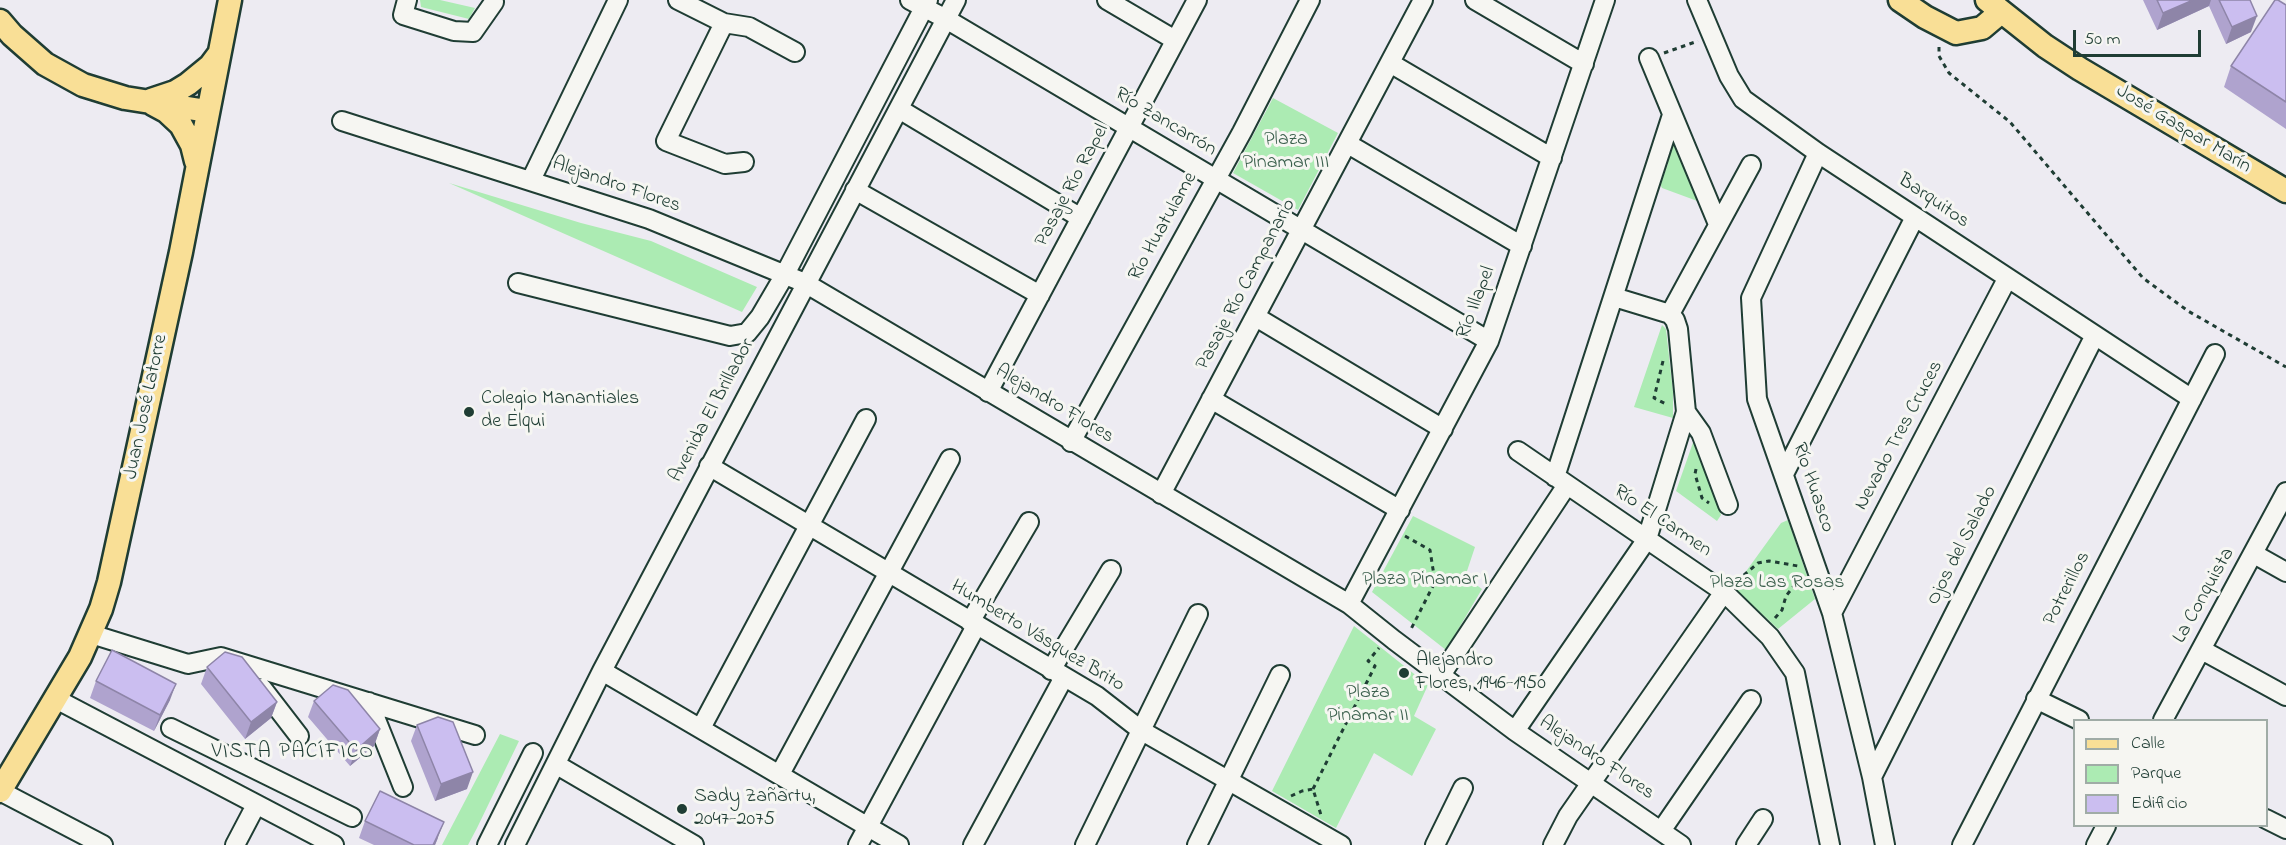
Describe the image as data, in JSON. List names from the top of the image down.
{
  "streets": {
    "main road": ["José Gaspar Marín", "Juan José Latorre"],
    "street": [
      "Río Zancarrón",
      "Alejandro Flores",
      "Pasaje Río Rapel",
      "Barquitos",
      "Río Huatulame",
      "Pasaje Río Campanario",
      "Río Illapel",
      "Avenida El Brillador",
      "Nevado Tres Cruces",
      "Río Huasco",
      "Río El Carmen",
      "Ojos del Salado",
      "Potrerillos",
      "La Conquista",
      "Humberto Vásquez Brito"
    ]
  },
  "crossings": [
    ["Río Zancarrón", "Pasaje Río Rapel"],
    ["Río Zancarrón", "Río Huatulame"],
    ["Río Zancarrón", "Pasaje Río Campanario"],
    ["Río Zancarrón", "Río Illapel"],
    ["Río Zancarrón", "Avenida El Brillador"],
    ["Alejandro Flores", "Pasaje Río Rapel"],
    ["Alejandro Flores", "Río Huatulame"],
    ["Alejandro Flores", "Pasaje Río Campanario"],
    ["Alejandro Flores", "Río Illapel"],
    ["Alejandro Flores", "Avenida El Brillador"],
    ["Barquitos", "Nevado Tres Cruces"],
    ["Barquitos", "Río Huasco"],
    ["Barquitos", "Ojos del Salado"],
    ["Barquitos", "Potrerillos"],
    ["Avenida El Brillador", "Humberto Vásquez Brito"],
    ["Nevado Tres Cruces", "Río Huasco"],
    ["Río Huasco", "Ojos del Salado"]
  ],
  "districts": ["VISTA PACÍFICO"],
  "parks": [
    "Plaza Pinamar III",
    "Plaza Pinamar I",
    "Plaza Las Rosas",
    "Plaza Pinamar II"
  ],
  "places": ["Colegio Manantiales de Elqui", "Alejandro Flores, 1946-1950", "Sady Zañartu, 2047-2075"],
  "legend": ["Calle", "Parque", "Edificio"],
  "scale_bar": "50 m"
}
